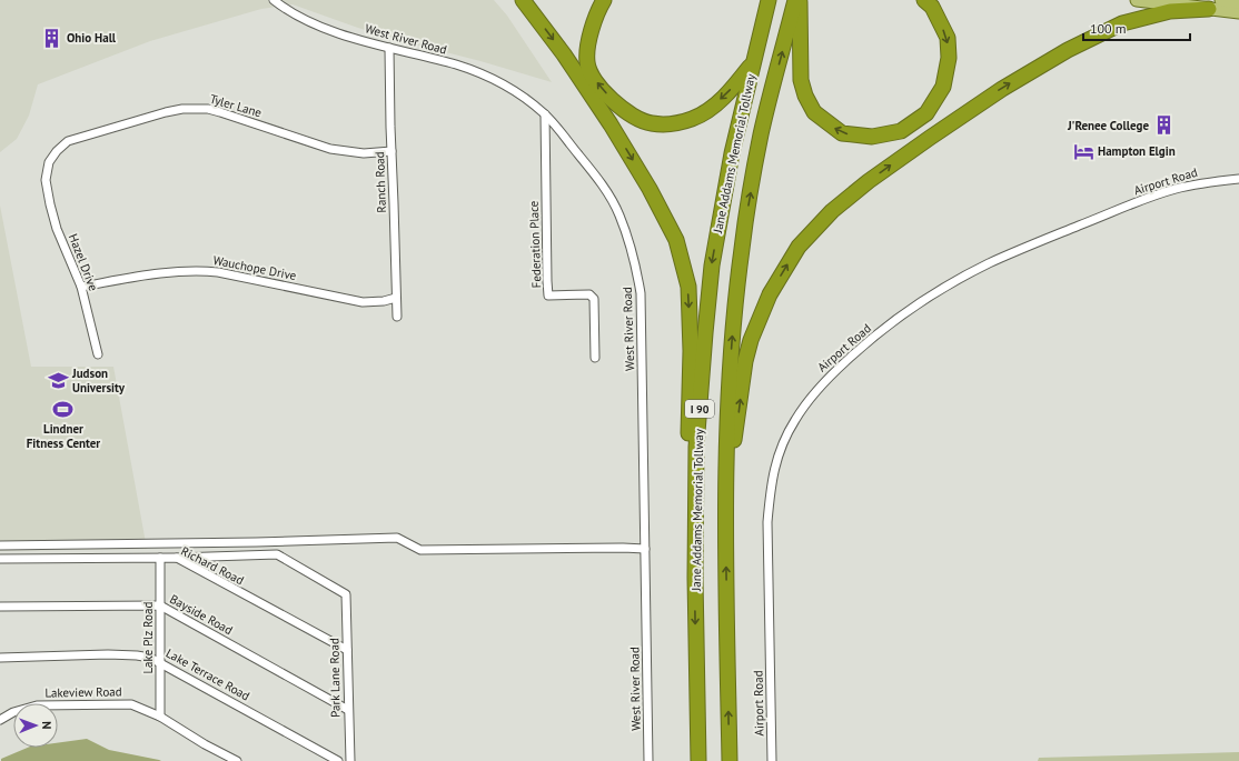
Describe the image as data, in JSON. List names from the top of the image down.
{
  "streets": {
    "highway": ["Jane Addams Memorial Tollway", "I 90"],
    "street": [
      "West River Road",
      "Tyler Lane",
      "Airport Road",
      "Ranch Road",
      "Federation Place",
      "Hazel Drive",
      "Wauchope Drive",
      "Richard Road",
      "Bayside Road",
      "Lake Plz Road",
      "Lake Terrace Road",
      "Park Lane Road",
      "Lakeview Road"
    ]
  },
  "crossings": [
    ["West River Road", "Ranch Road"],
    ["West River Road", "Federation Place"],
    ["Tyler Lane", "Ranch Road"],
    ["Tyler Lane", "Hazel Drive"],
    ["Ranch Road", "Wauchope Drive"],
    ["Hazel Drive", "Wauchope Drive"],
    ["Richard Road", "Lake Plz Road"],
    ["Richard Road", "Park Lane Road"],
    ["Bayside Road", "Lake Plz Road"],
    ["Bayside Road", "Park Lane Road"],
    ["Lake Plz Road", "Lake Terrace Road"],
    ["Lake Plz Road", "Lakeview Road"]
  ],
  "places": {
    "building": ["Ohio Hall", "J'Renee College"],
    "hotel": ["Hampton Elgin"],
    "school or university": ["Judson University"],
    "sports": ["Lindner Fitness Center"]
  },
  "scale_bar": "100 m",
  "north": "right"
}
